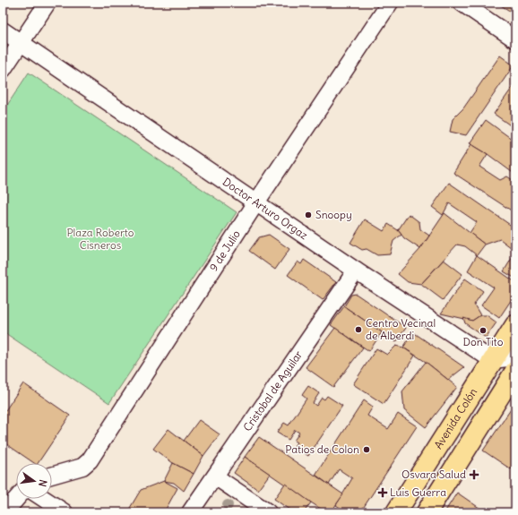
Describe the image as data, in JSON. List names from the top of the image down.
{
  "streets": {
    "main road": ["Avenida Colón"],
    "street": ["Doctor Arturo Orgaz", "9 de Julio", "Cristobal de Aguilar"]
  },
  "crossings": [
    ["Doctor Arturo Orgaz", "9 de Julio"],
    ["Doctor Arturo Orgaz", "Cristobal de Aguilar"],
    ["Doctor Arturo Orgaz", "Avenida Colón"]
  ],
  "parks": ["Plaza Roberto Cisneros"],
  "places": {
    "other": [
      "Snoopy",
      "Centro Vecinal de Alberdi",
      "Don Tito",
      "Patios de Colon"
    ],
    "health": ["Osvara Salud", "Luis Guerra"]
  },
  "north": "right"
}
